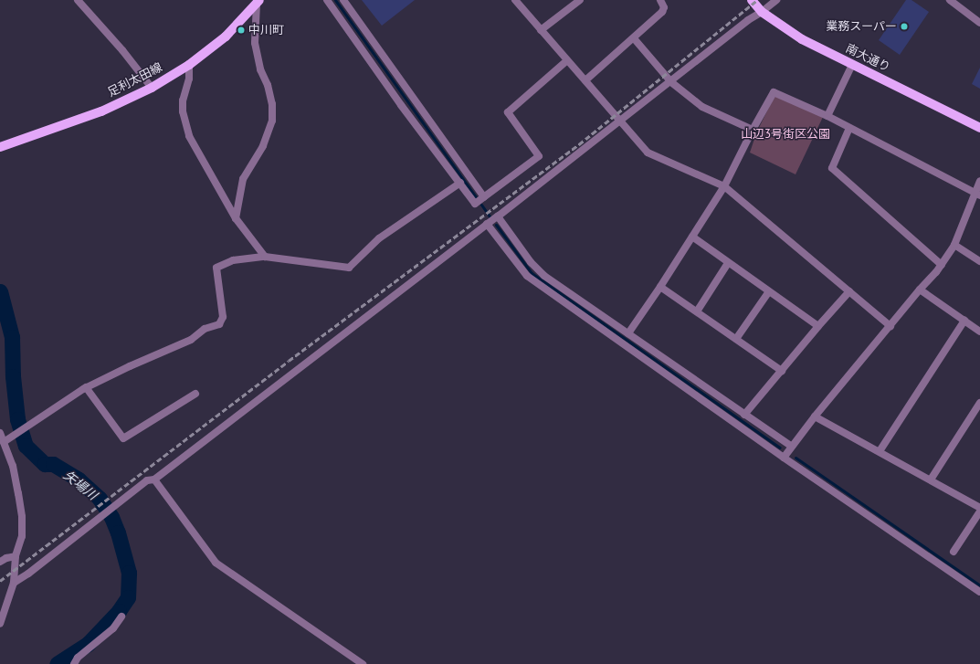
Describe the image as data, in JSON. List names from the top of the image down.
{
  "streets": {
    "main road": ["南大通り", "足利太田線"]
  },
  "water": ["矢場川"],
  "parks": ["山辺3号街区公園"],
  "places": ["業務スーパー", "中川町"]
}
